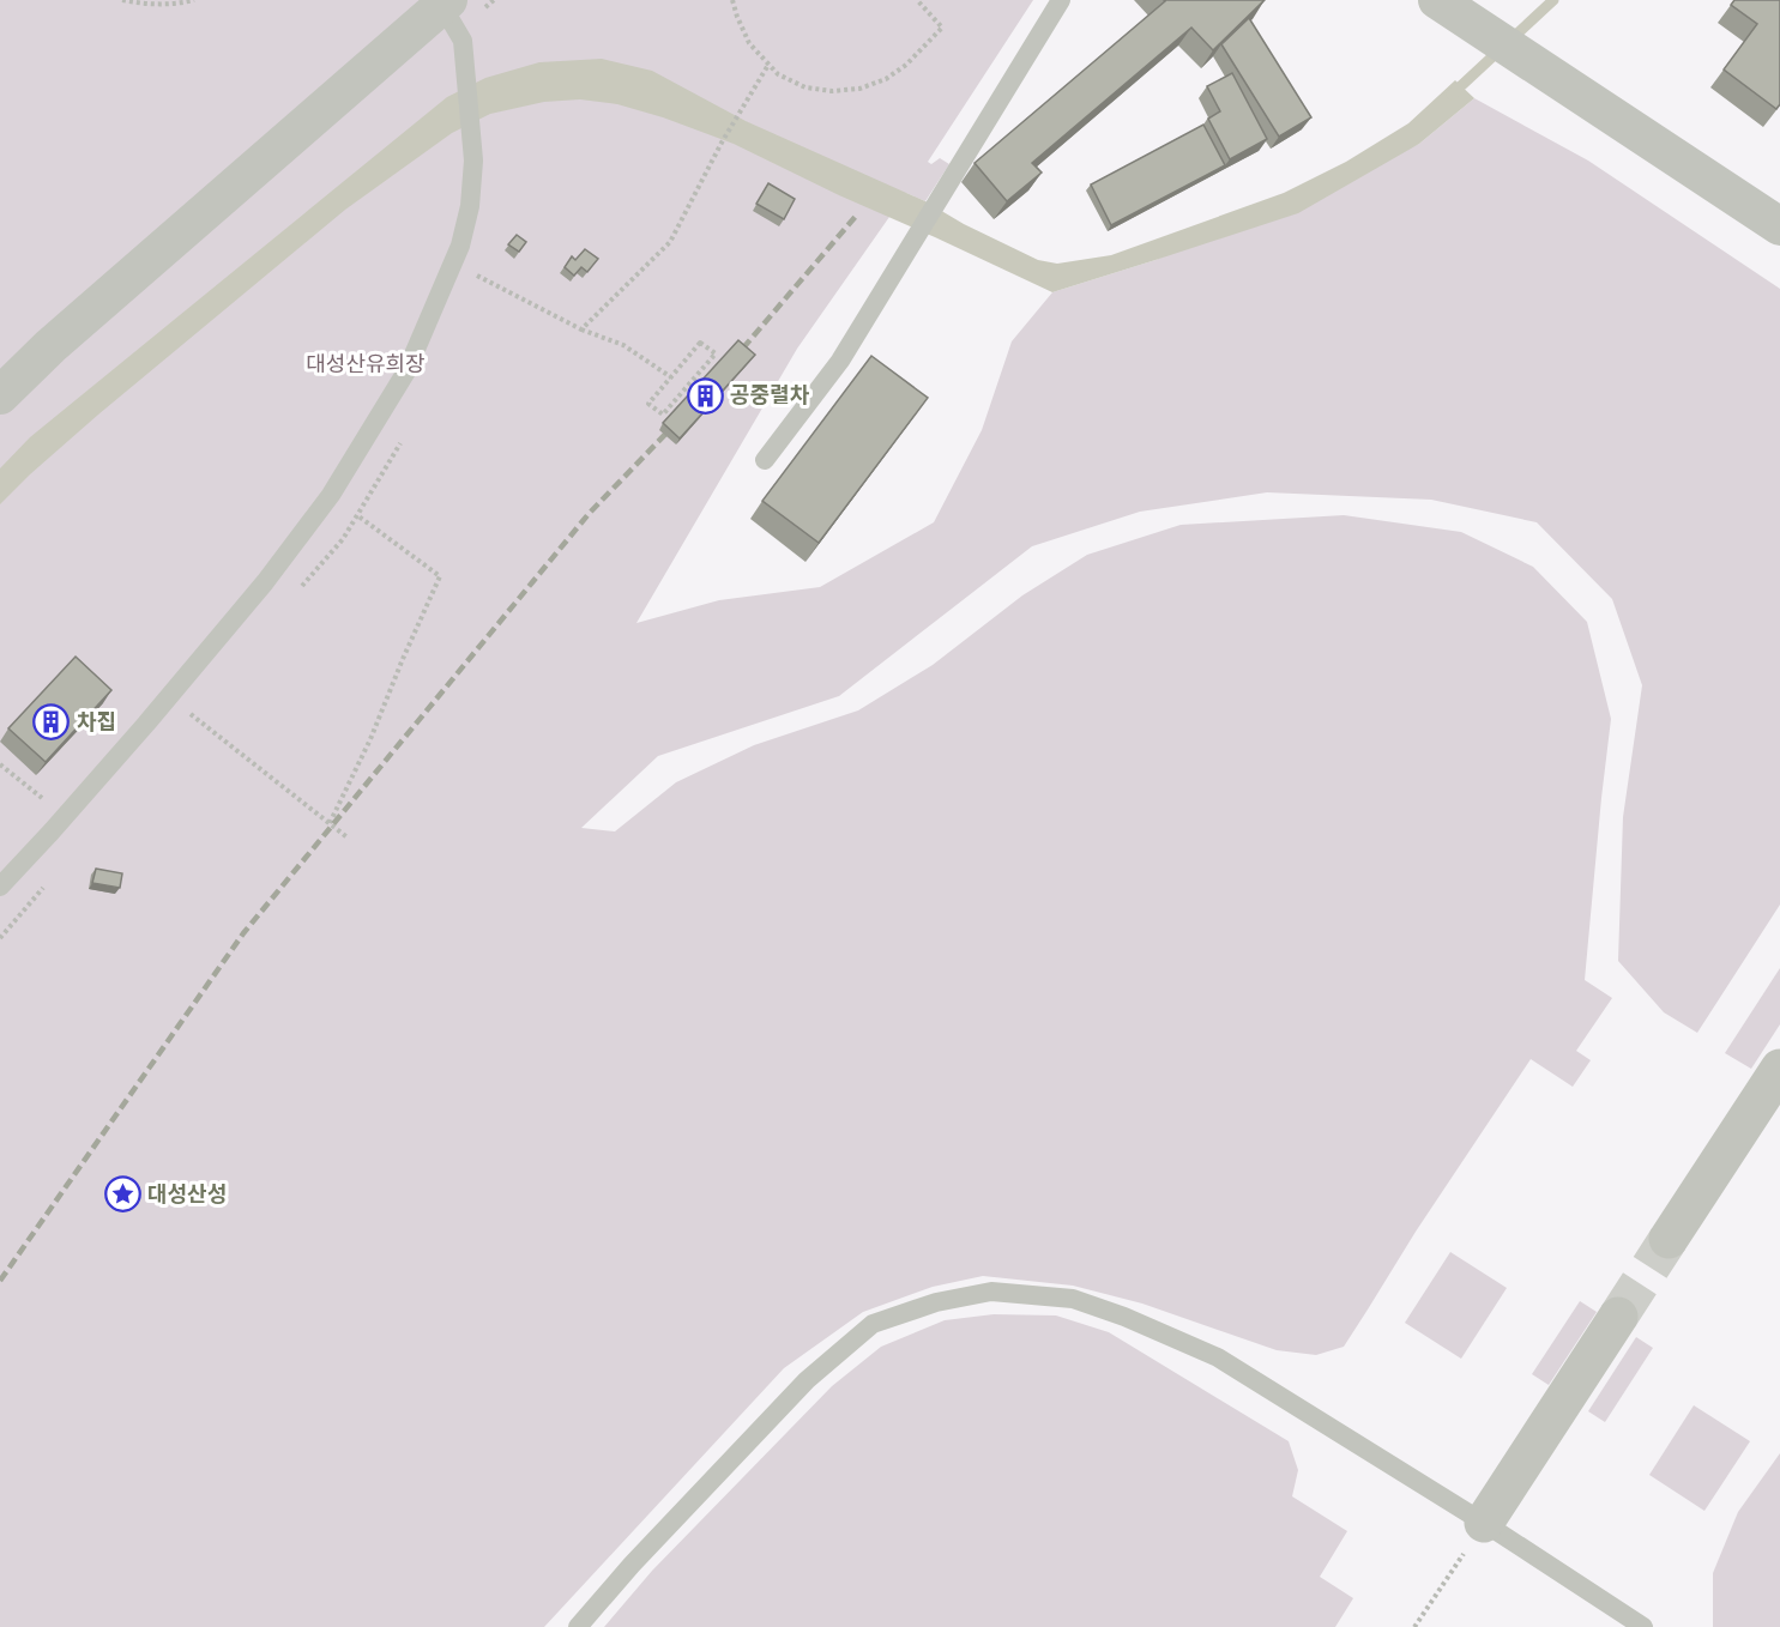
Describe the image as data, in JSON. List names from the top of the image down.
{
  "parks": ["대성산유희장"],
  "places": {
    "building": ["공중렬차", "차집"],
    "place": ["대성산성"]
  }
}
